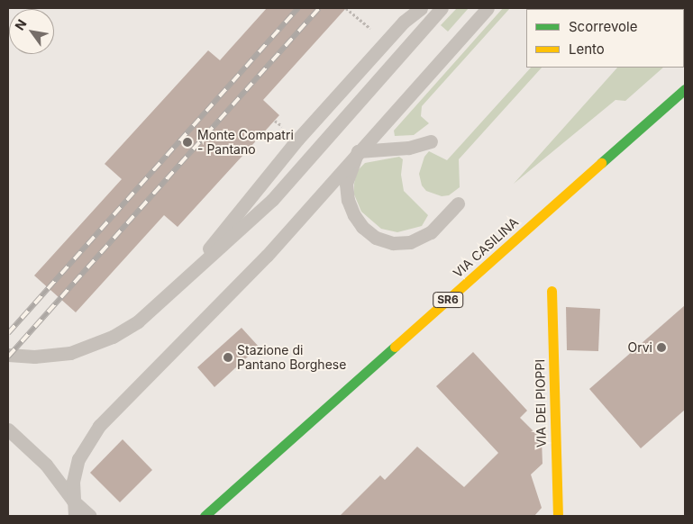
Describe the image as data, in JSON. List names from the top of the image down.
{
  "streets": {
    "main road": ["VIA CASILINA", "SR6", "VIA DEI PIOPPI"]
  },
  "places": ["Monte Compatri - Pantano", "Orvi", "Stazione di Pantano Borghese"],
  "legend": ["Scorrevole", "Lento"],
  "north": "top left"
}
